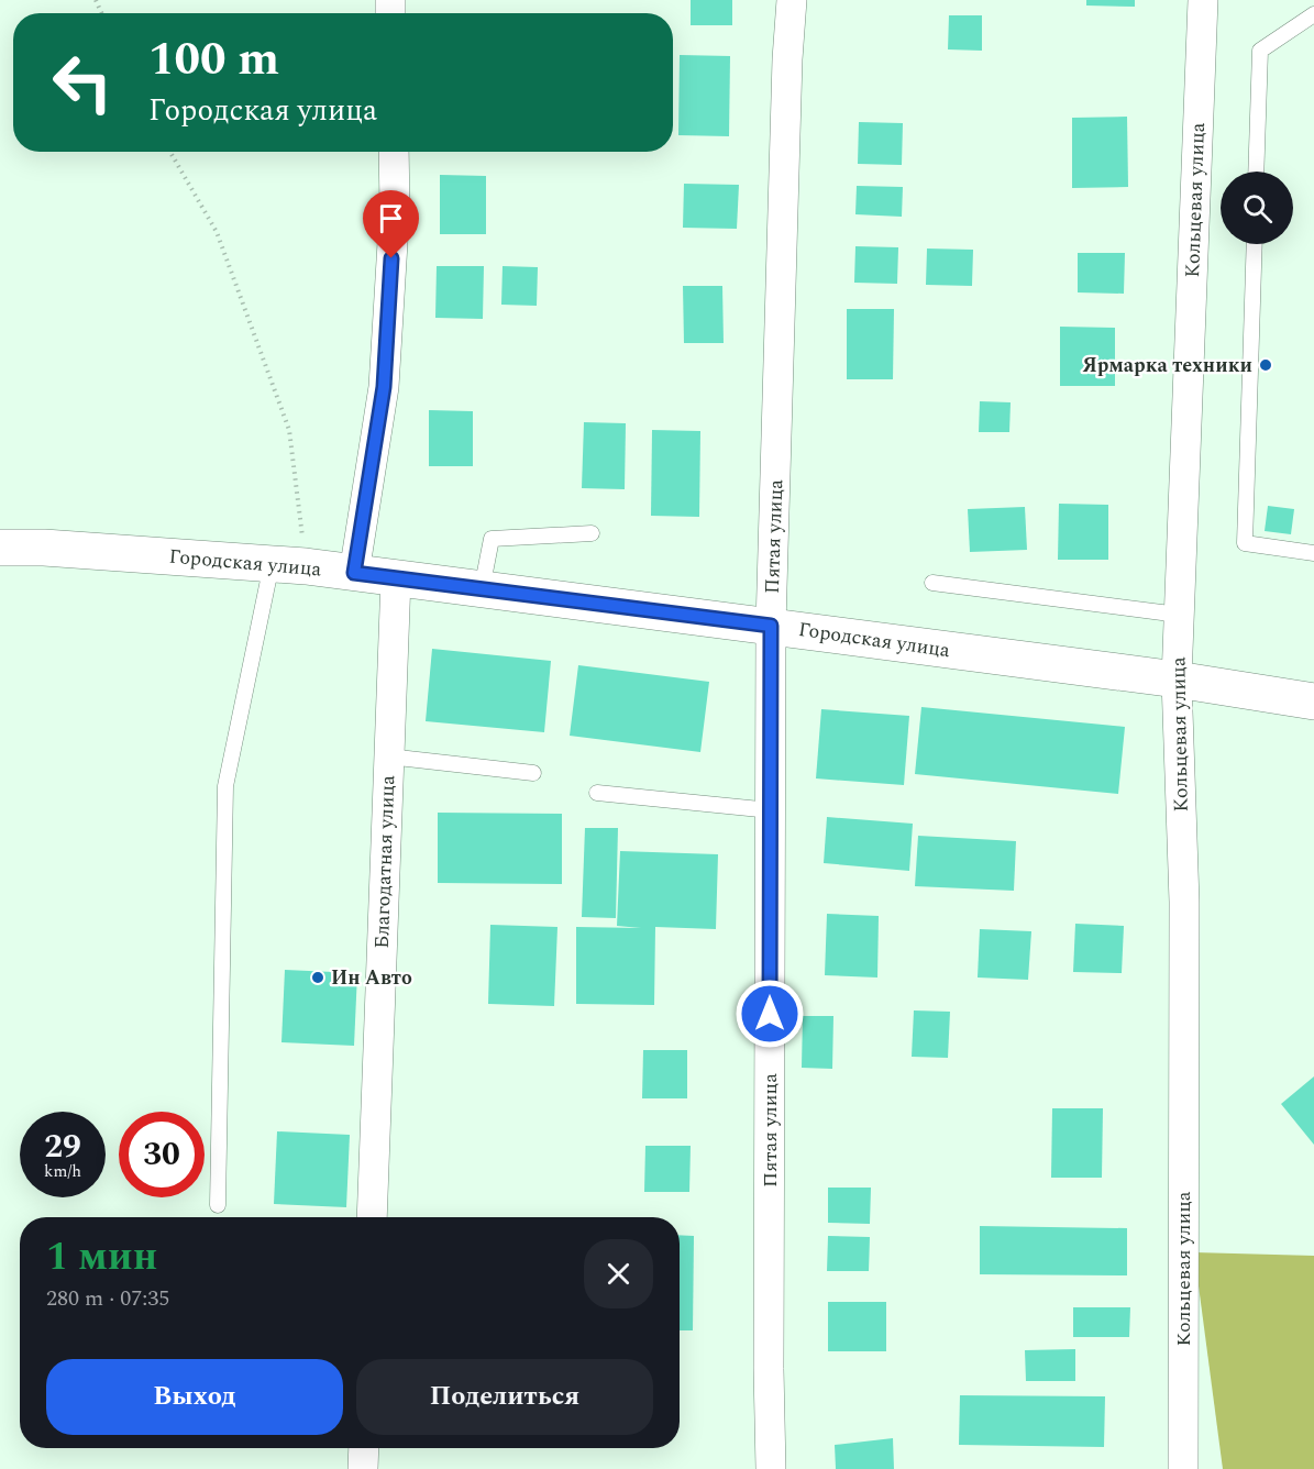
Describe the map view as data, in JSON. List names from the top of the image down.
{
  "streets": {
    "street": [
      "Кольцевая улица",
      "Пятая улица",
      "Городская улица",
      "Благодатная улица"
    ]
  },
  "crossings": [
    ["Кольцевая улица", "Городская улица"],
    ["Пятая улица", "Городская улица"],
    ["Городская улица", "Благодатная улица"]
  ],
  "places": ["Ярмарка техники", "Ин Авто"],
  "page": {
    "turn": ["100 m", "Городская улица"],
    "speed": "29 km/h",
    "limit": "30",
    "heading": ["1 мин", "280 m · 07:35"],
    "buttons": ["Выход", "Поделиться"]
  }
}
